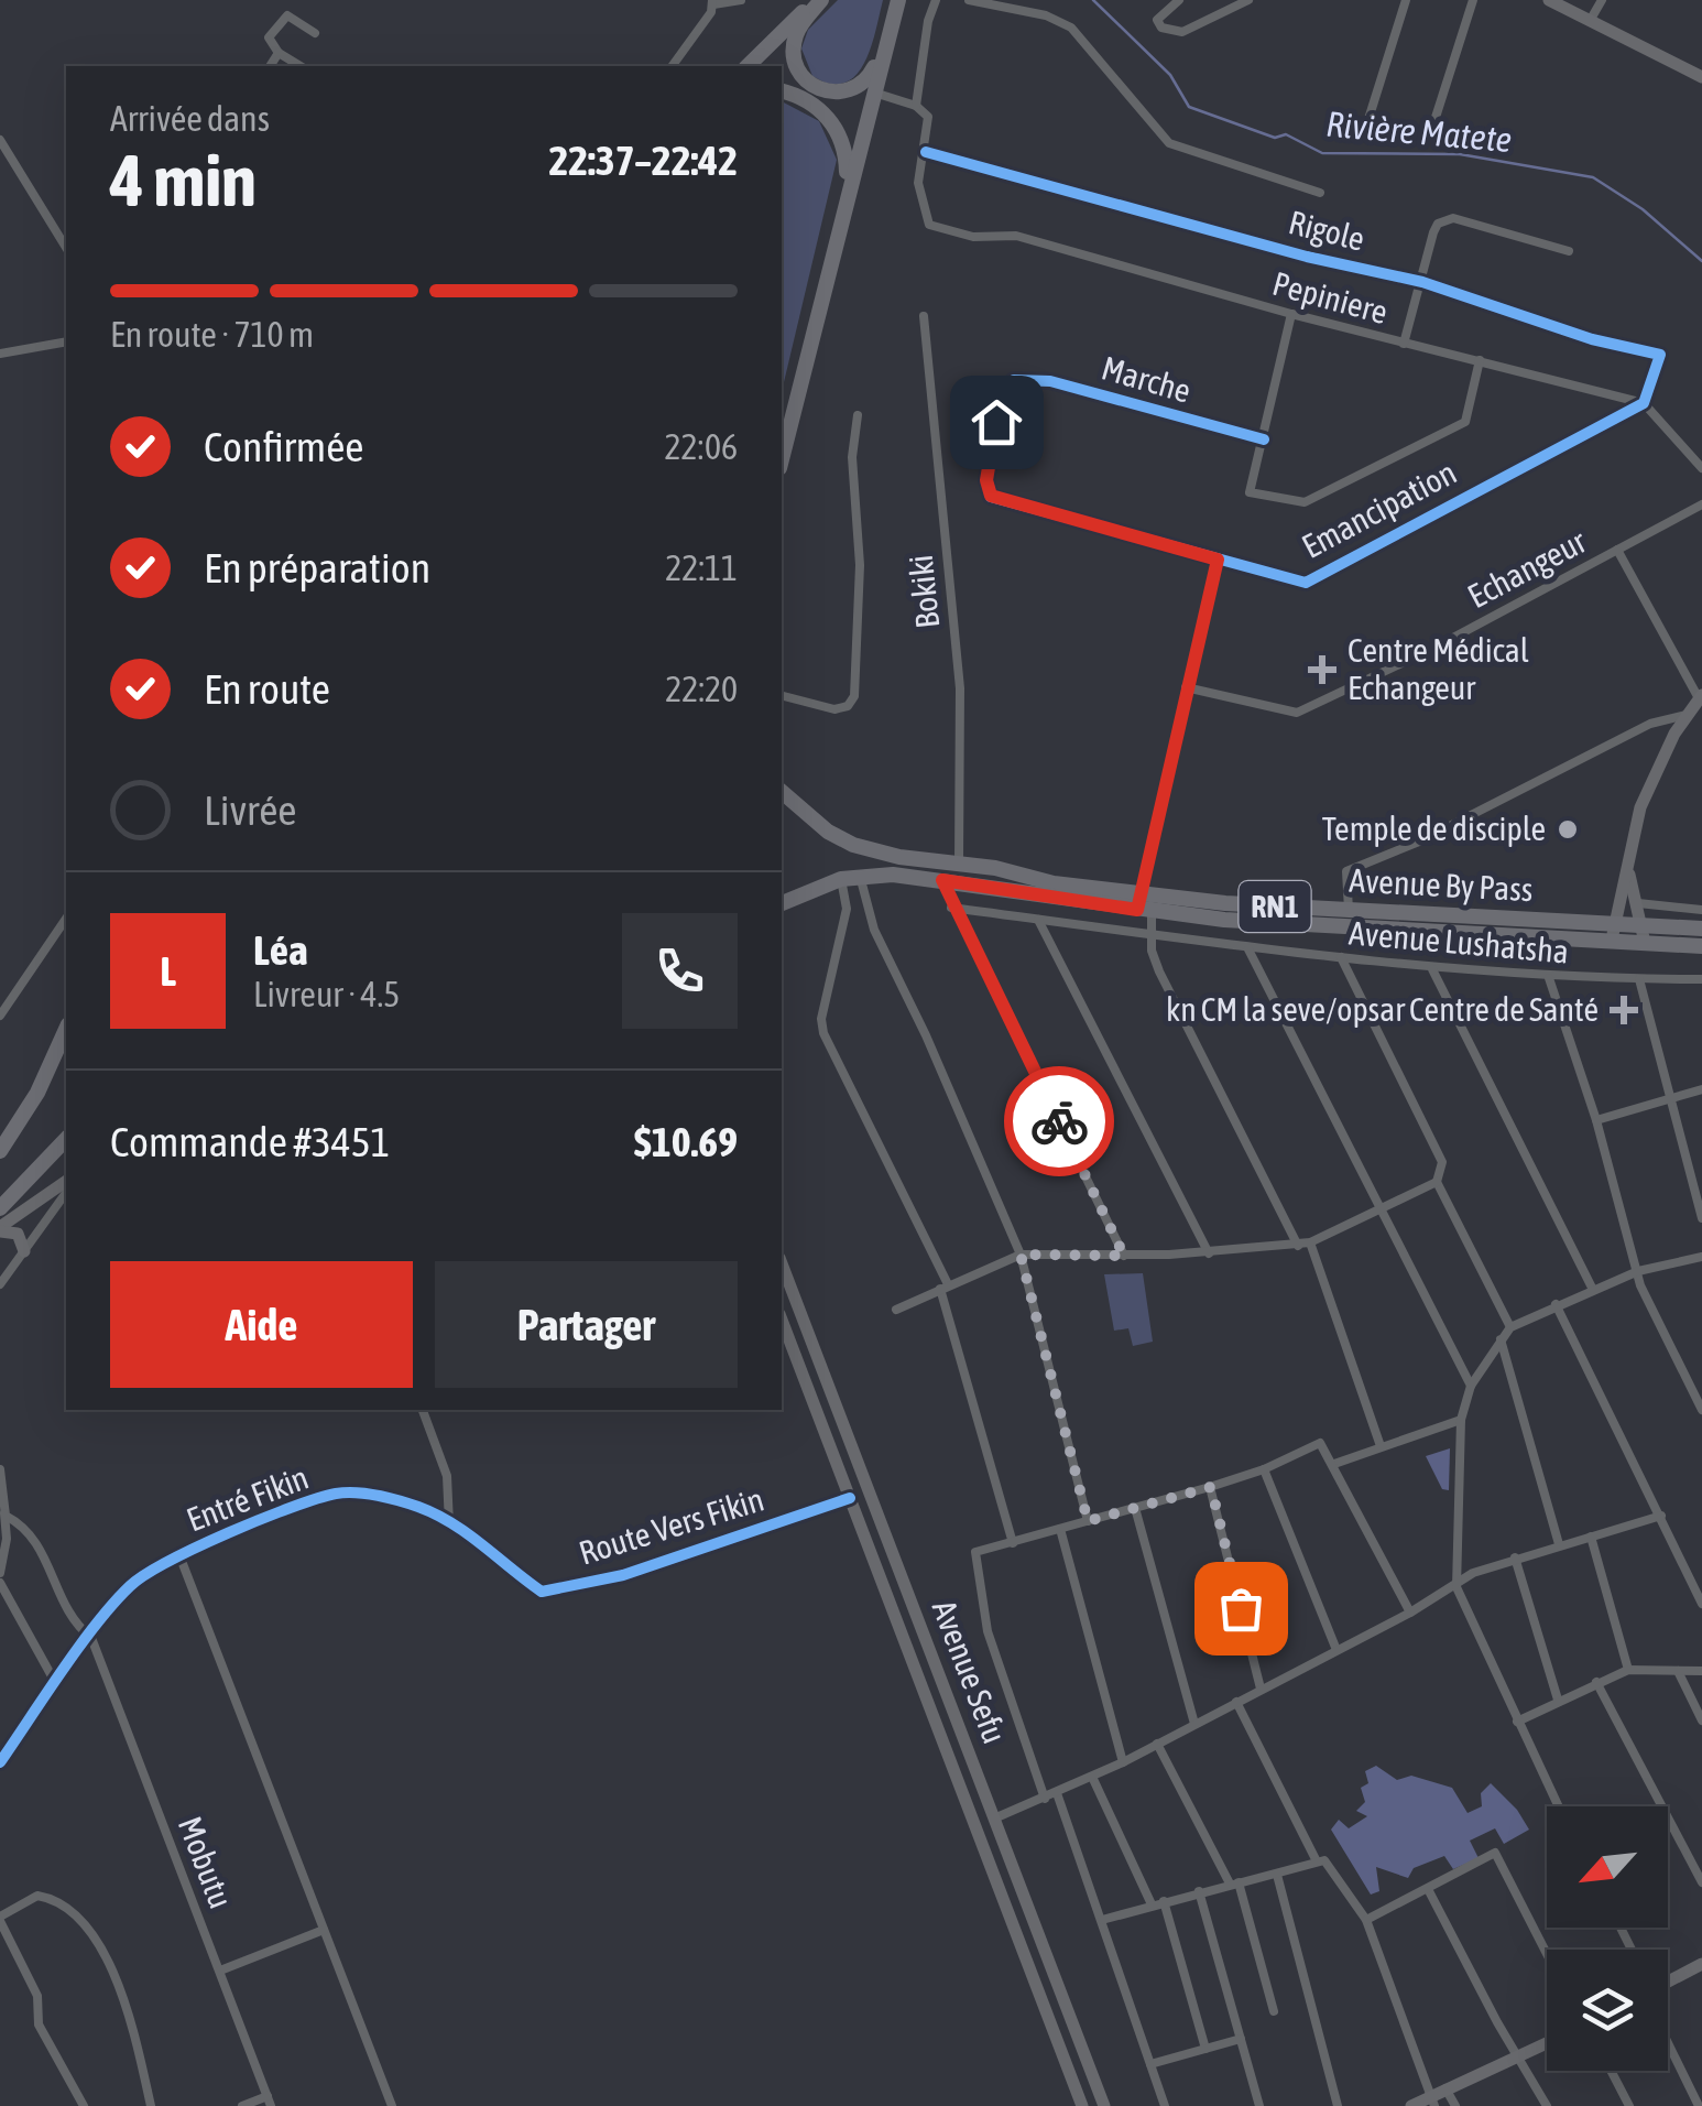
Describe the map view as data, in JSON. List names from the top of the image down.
{
  "streets": {
    "highway": ["Avenue By Pass", "RN1"],
    "main road": ["Avenue Sefu"],
    "street": [
      "Rigole",
      "Pepiniere",
      "Marche",
      "Emancipation",
      "Echangeur",
      "Bokiki",
      "Avenue Lushatsha",
      "Entré Fikin",
      "Route Vers Fikin",
      "Mobutu"
    ]
  },
  "crossings": [
    ["Rigole", "Pepiniere"],
    ["Rigole", "Emancipation"],
    ["Pepiniere", "Emancipation"],
    ["Marche", "Emancipation"],
    ["Bokiki", "Avenue By Pass"],
    ["Avenue By Pass", "RN1"],
    ["Entré Fikin", "Route Vers Fikin"],
    ["Entré Fikin", "Mobutu"],
    ["Route Vers Fikin", "Avenue Sefu"]
  ],
  "water": ["Rivière Matete"],
  "places": {
    "health": ["Centre Médical Echangeur", "kn CM la seve/opsar Centre de Santé"],
    "other": ["Temple de disciple"]
  },
  "north": "bottom left",
  "page": {
    "heading": ["4 min", "Arrivée dans", "22:37–22:42"],
    "panel": [
      "Léa",
      "Livreur · 4.5",
      "Commande #3451",
      "$10.69"
    ],
    "bar": "En route · 710 m",
    "list": [
      ["Confirmée", "22:06"],
      ["En préparation", "22:11"],
      ["En route", "22:20"],
      "Livrée"
    ],
    "round": "L",
    "buttons": ["Aide", "Partager"]
  }
}
